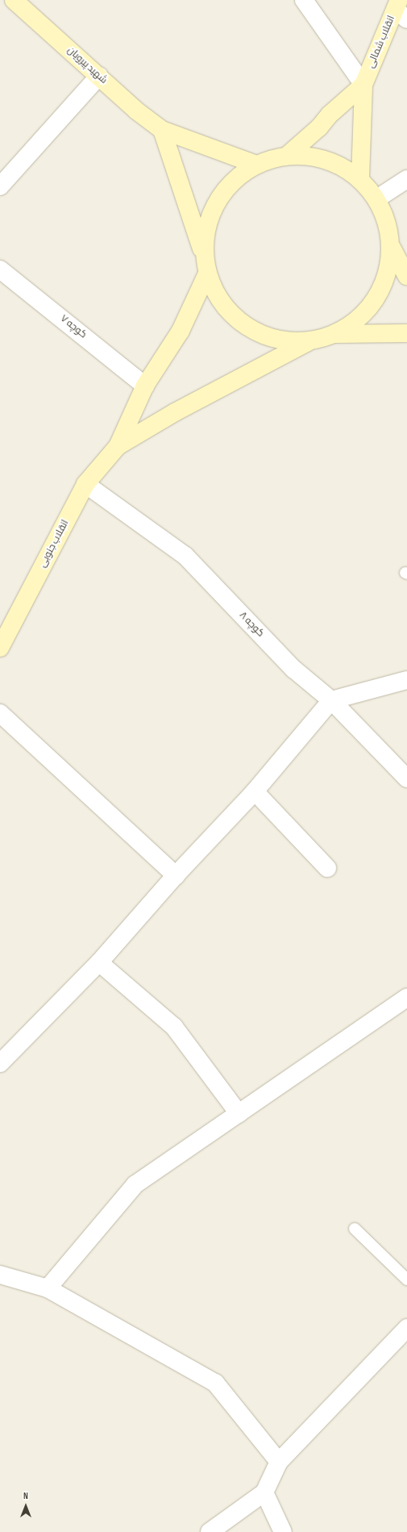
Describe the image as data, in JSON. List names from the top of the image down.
{
  "streets": {
    "main road": ["انقلاب شمالی", "شهید پیرویان", "انقلاب جنوبی"],
    "street": ["کوچه ۷", "کوچه ۸"]
  },
  "crossings": [
    ["انقلاب جنوبی", "کوچه ۸"]
  ],
  "north": "top"
}
